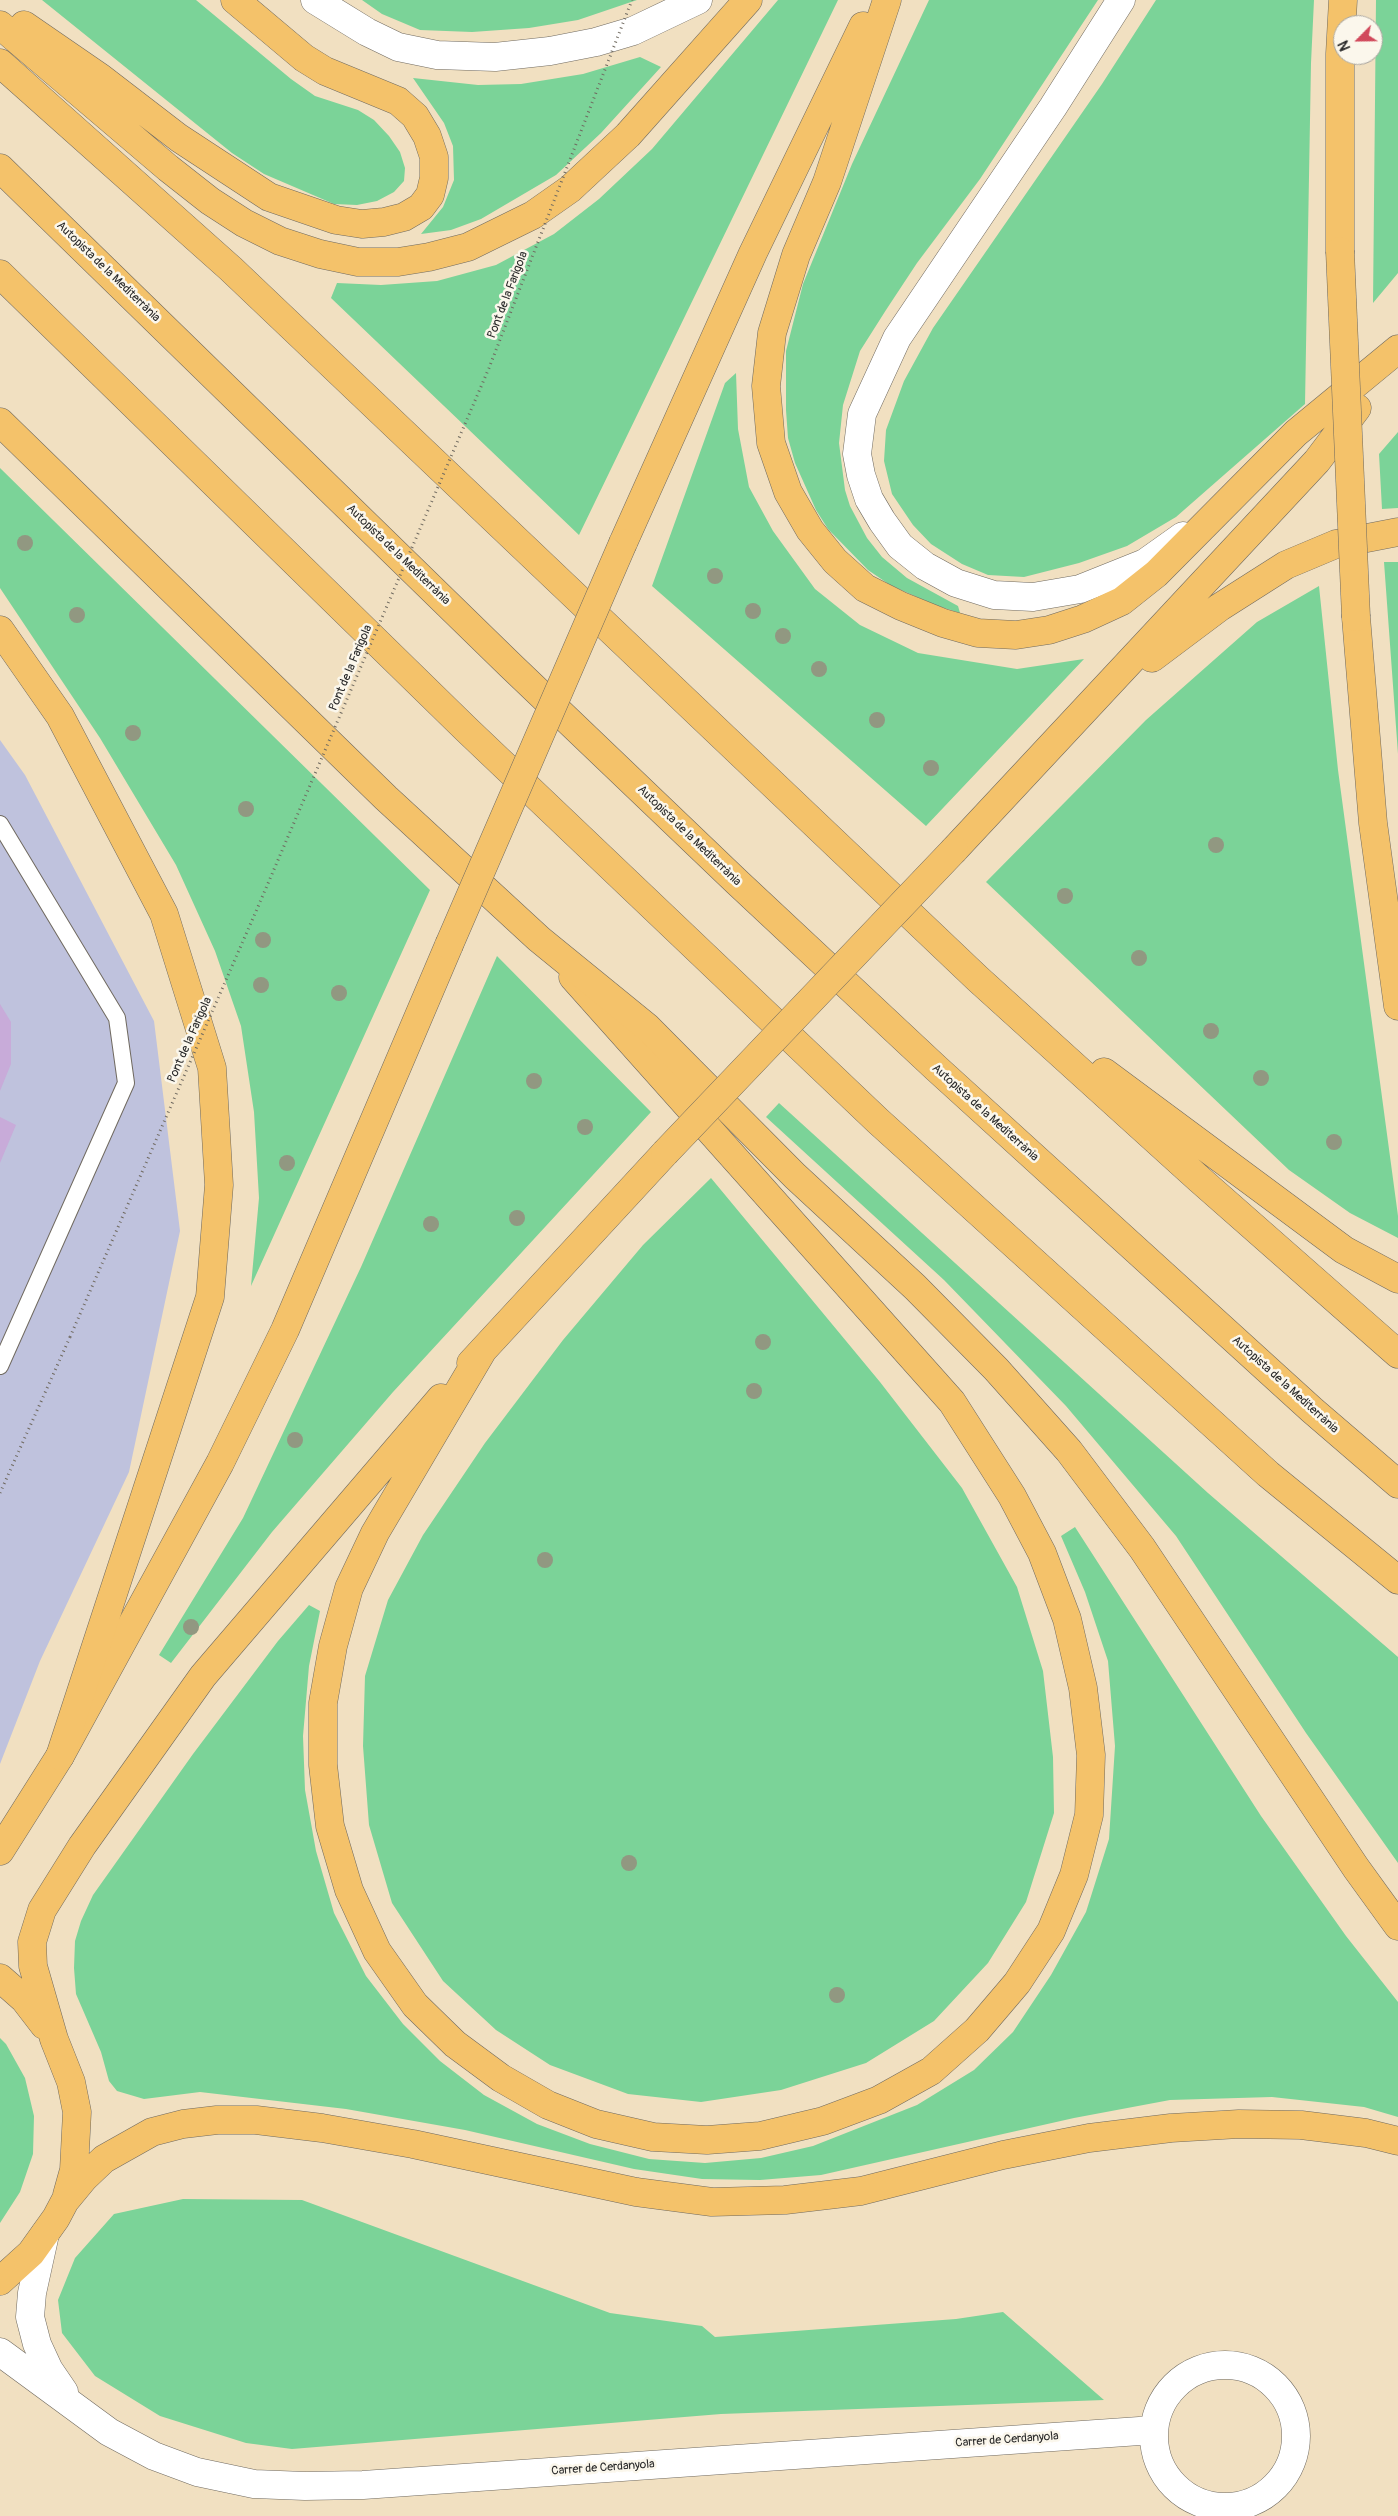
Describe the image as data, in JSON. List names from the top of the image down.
{
  "streets": {
    "main road": ["Autopista de la Mediterrània"],
    "street": ["Carrer de Cerdanyola"],
    "path": ["Pont de la Farigola"]
  },
  "north": "bottom left"
}
